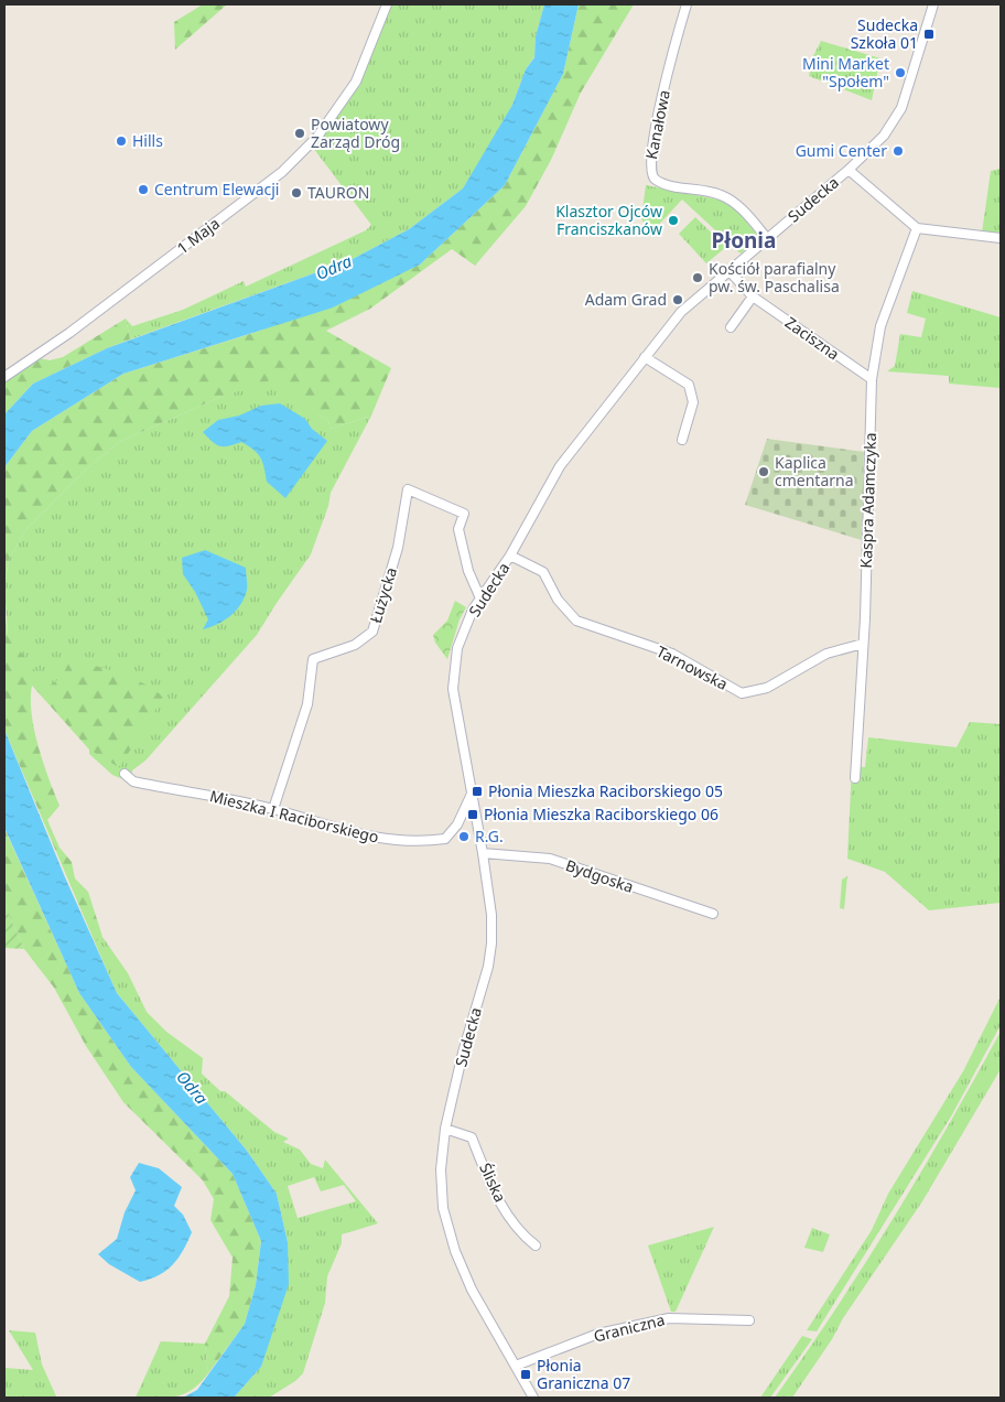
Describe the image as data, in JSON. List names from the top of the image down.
{
  "streets": {
    "street": [
      "Kanałowa",
      "Sudecka",
      "1 Maja",
      "Zaciszna",
      "Kaspra Adamczyka",
      "Łużycka",
      "Tarnowska",
      "Mieszka I Raciborskiego",
      "Bydgoska",
      "Śliska",
      "Graniczna"
    ]
  },
  "crossings": [
    ["Kanałowa", "Sudecka"],
    ["Sudecka", "Zaciszna"],
    ["Sudecka", "Łużycka"],
    ["Sudecka", "Tarnowska"],
    ["Sudecka", "Mieszka I Raciborskiego"],
    ["Sudecka", "Bydgoska"],
    ["Sudecka", "Śliska"],
    ["Sudecka", "Graniczna"],
    ["Zaciszna", "Kaspra Adamczyka"],
    ["Kaspra Adamczyka", "Tarnowska"],
    ["Łużycka", "Mieszka I Raciborskiego"]
  ],
  "districts": ["Płonia"],
  "water": ["Odra"],
  "places": {
    "transit": [
      "Sudecka Szkoła 01",
      "Płonia Mieszka Raciborskiego 05",
      "Płonia Mieszka Raciborskiego 06",
      "Płonia Graniczna 07"
    ],
    "other": [
      "Mini Market \"Społem\"",
      "Powiatowy Zarząd Dróg",
      "Hills",
      "Gumi Center",
      "Centrum Elewacji",
      "TAURON",
      "Klasztor Ojców Franciszkanów",
      "Kościół parafialny pw. św. Paschalisa",
      "Adam Grad",
      "Kaplica cmentarna",
      "R.G."
    ]
  }
}
